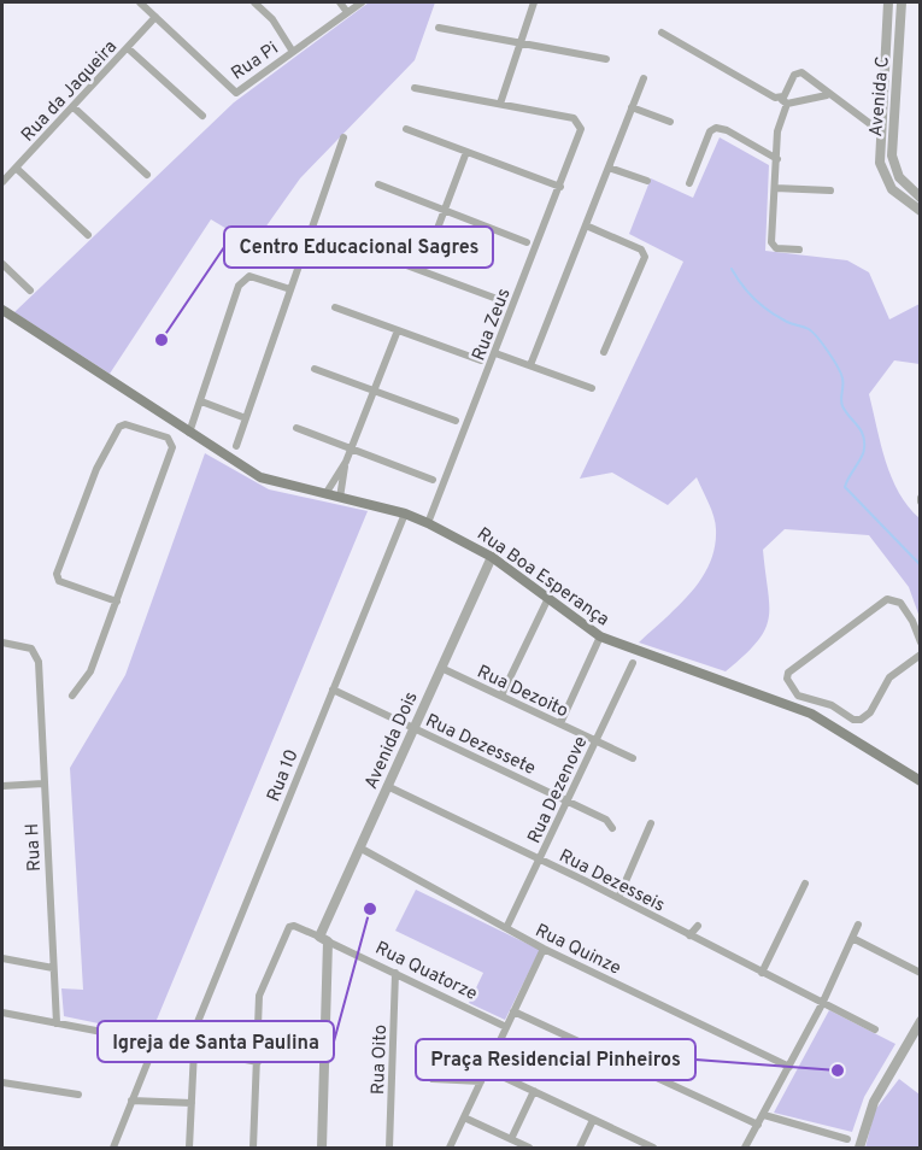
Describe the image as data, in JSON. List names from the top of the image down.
{
  "streets": {
    "main road": ["Rua Boa Esperança"],
    "street": [
      "Rua Pi",
      "Rua da Jaqueira",
      "Avenida C",
      "Rua Zeus",
      "Rua Dezoito",
      "Avenida Dois",
      "Rua Dezessete",
      "Rua 10",
      "Rua Dezenove",
      "Rua H",
      "Rua Dezesseis",
      "Rua Quinze",
      "Rua Quatorze",
      "Rua Oito"
    ]
  },
  "crossings": [
    ["Rua Pi", "Rua da Jaqueira"],
    ["Rua Zeus", "Rua Boa Esperança"],
    ["Rua Boa Esperança", "Avenida Dois"],
    ["Rua Boa Esperança", "Rua 10"],
    ["Rua Dezoito", "Avenida Dois"],
    ["Rua Dezoito", "Rua Dezenove"],
    ["Avenida Dois", "Rua Dezessete"],
    ["Avenida Dois", "Rua Dezesseis"],
    ["Avenida Dois", "Rua Quinze"],
    ["Avenida Dois", "Rua Quatorze"],
    ["Rua Dezessete", "Rua 10"],
    ["Rua Dezessete", "Rua Dezenove"],
    ["Rua Dezenove", "Rua Dezesseis"],
    ["Rua Dezenove", "Rua Quinze"],
    ["Rua Quatorze", "Rua Oito"]
  ],
  "places": ["Centro Educacional Sagres", "Igreja de Santa Paulina", "Praça Residencial Pinheiros"]
}
